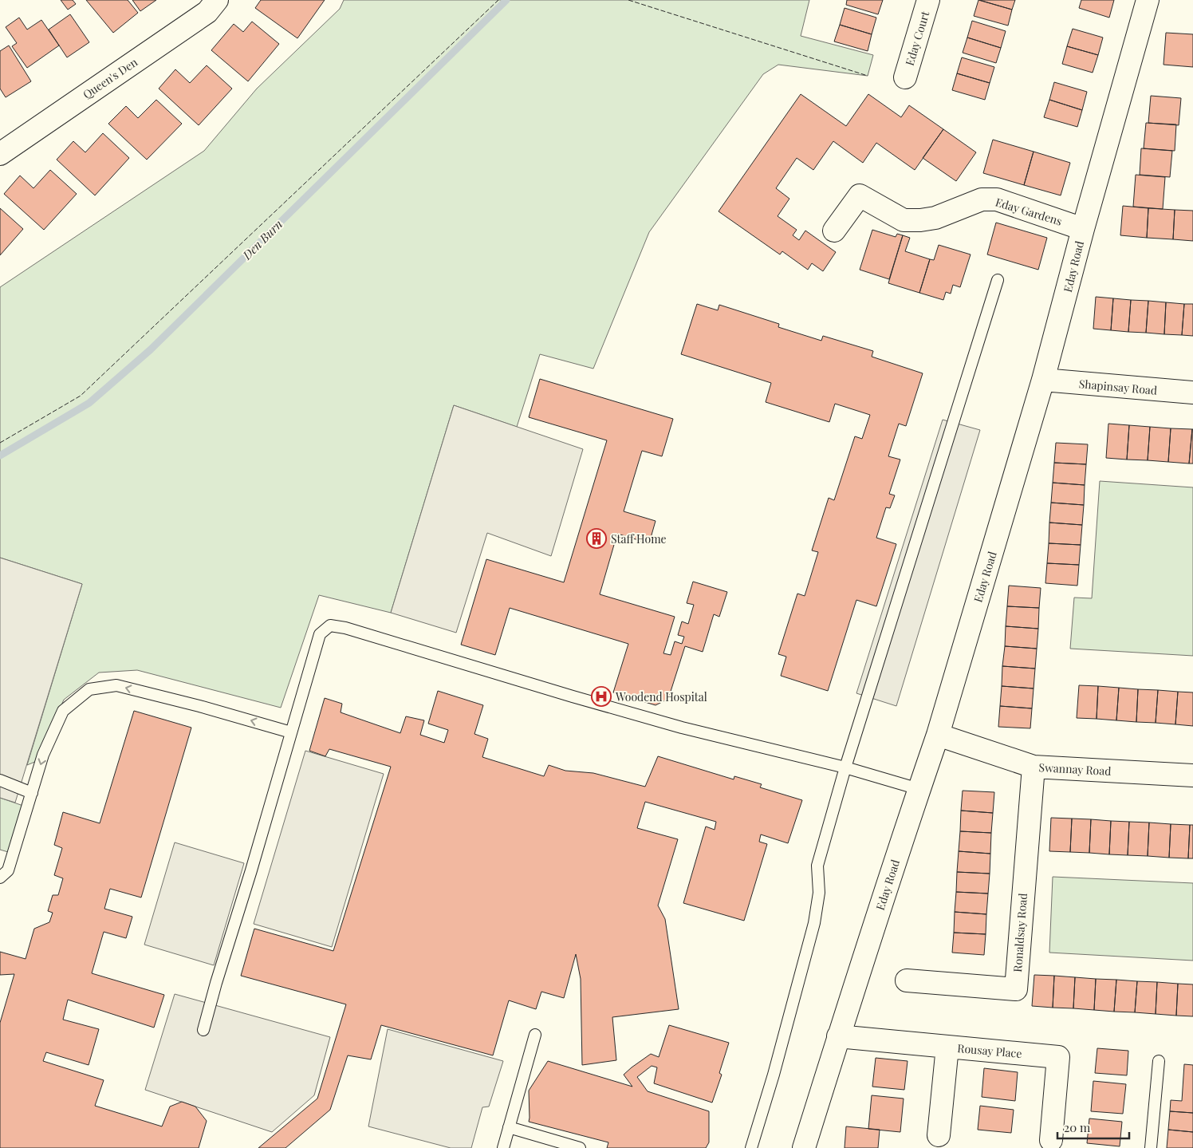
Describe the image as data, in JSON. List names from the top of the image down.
{
  "streets": {
    "street": [
      "Eday Court",
      "Queen's Den",
      "Eday Gardens",
      "Eday Road",
      "Shapinsay Road",
      "Swannay Road",
      "Ronaldsay Road",
      "Rousay Place"
    ]
  },
  "crossings": [
    ["Eday Gardens", "Eday Road"],
    ["Eday Road", "Shapinsay Road"],
    ["Eday Road", "Swannay Road"],
    ["Eday Road", "Rousay Place"],
    ["Swannay Road", "Ronaldsay Road"]
  ],
  "water": ["Den Burn"],
  "places": {
    "building": ["Staff Home"],
    "hospital": ["Woodend Hospital"]
  },
  "scale_bar": "20 m"
}
